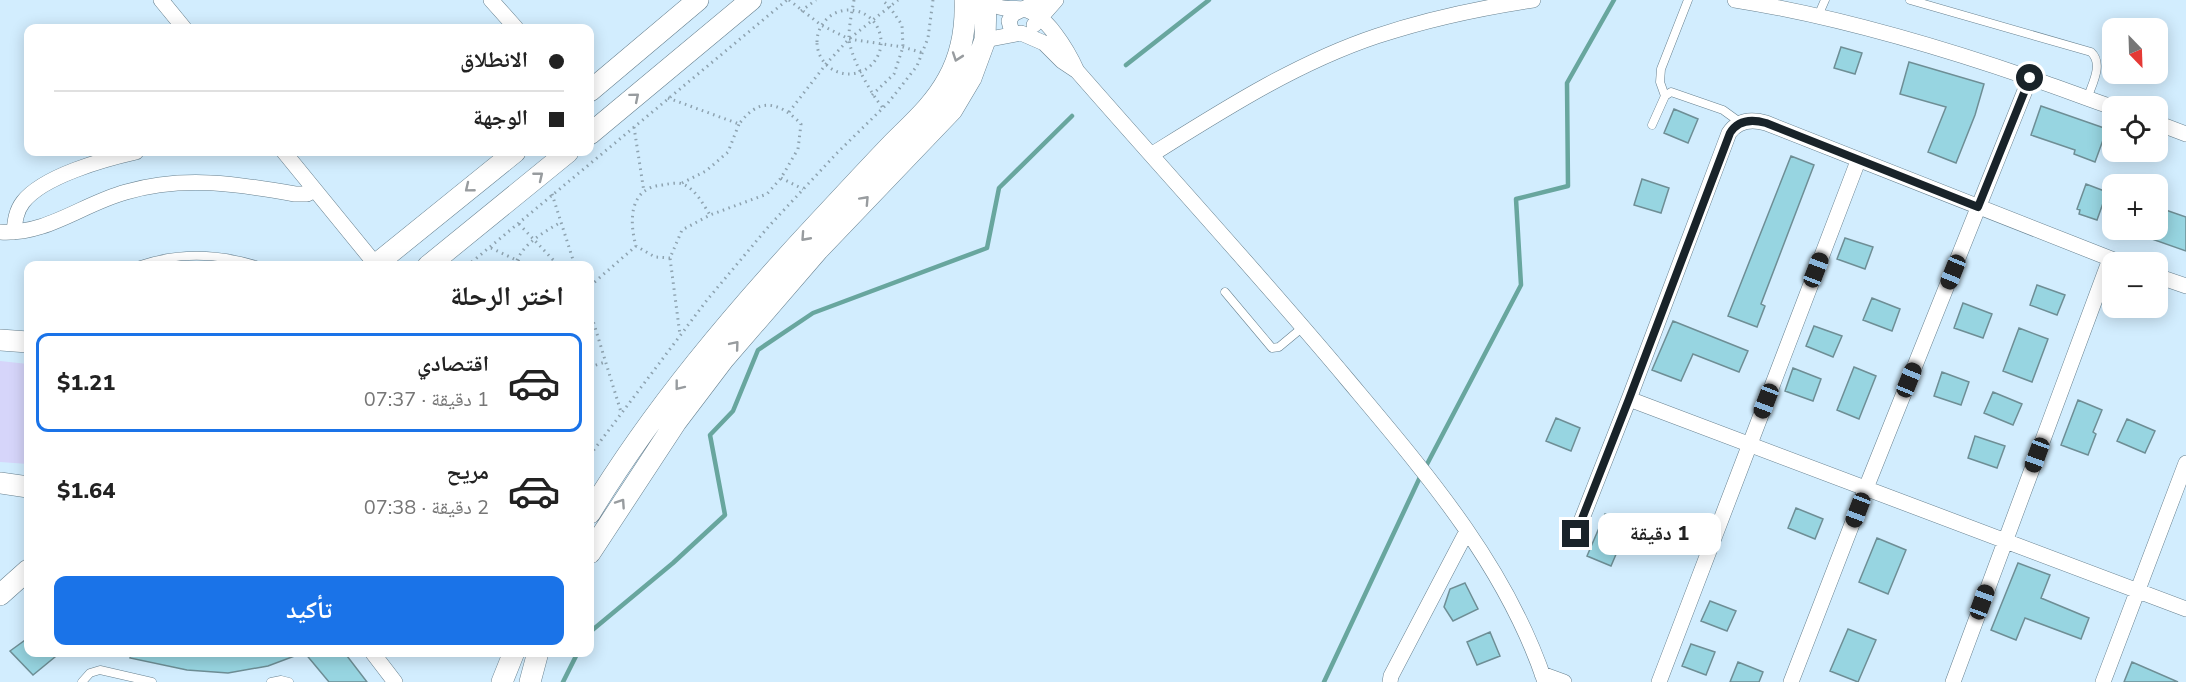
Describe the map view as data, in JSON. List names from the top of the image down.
{
  "north": "bottom right",
  "page": {
    "map_buttons": ["+", "−"],
    "banner": ["الانطلاق", "الوجهة"],
    "heading": "اختر الرحلة",
    "list": [
      {
        "name": "اقتصادي",
        "note": "1 دقيقة · 07:37",
        "value": "$1.21"
      },
      {
        "name": "مريح",
        "note": "2 دقيقة · 07:38",
        "value": "$1.64"
      }
    ],
    "bubble": "1 دقيقة",
    "buttons": "تأكيد"
  }
}
